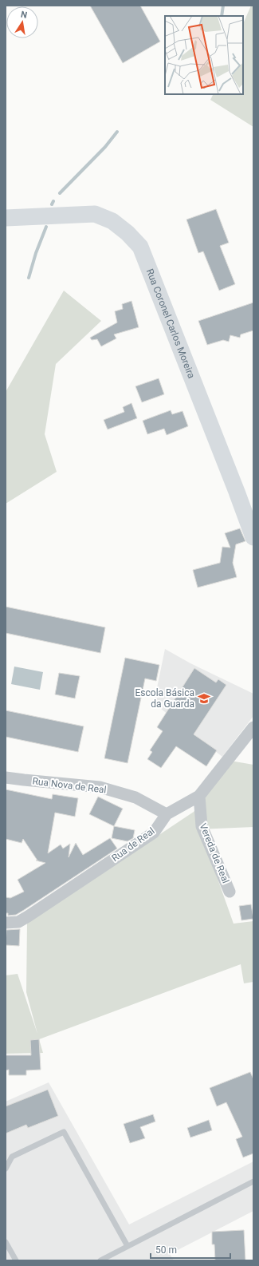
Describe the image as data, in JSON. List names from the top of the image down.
{
  "streets": {
    "main road": ["Rua Coronel Carlos Moreira"],
    "street": ["Rua Nova de Real", "Rua de Real", "Vereda de Real"]
  },
  "crossings": [
    ["Rua Nova de Real", "Rua de Real"],
    ["Rua de Real", "Vereda de Real"]
  ],
  "places": {
    "school or university": ["Escola Básica da Guarda"]
  },
  "scale_bar": "50 m",
  "north": "top"
}
